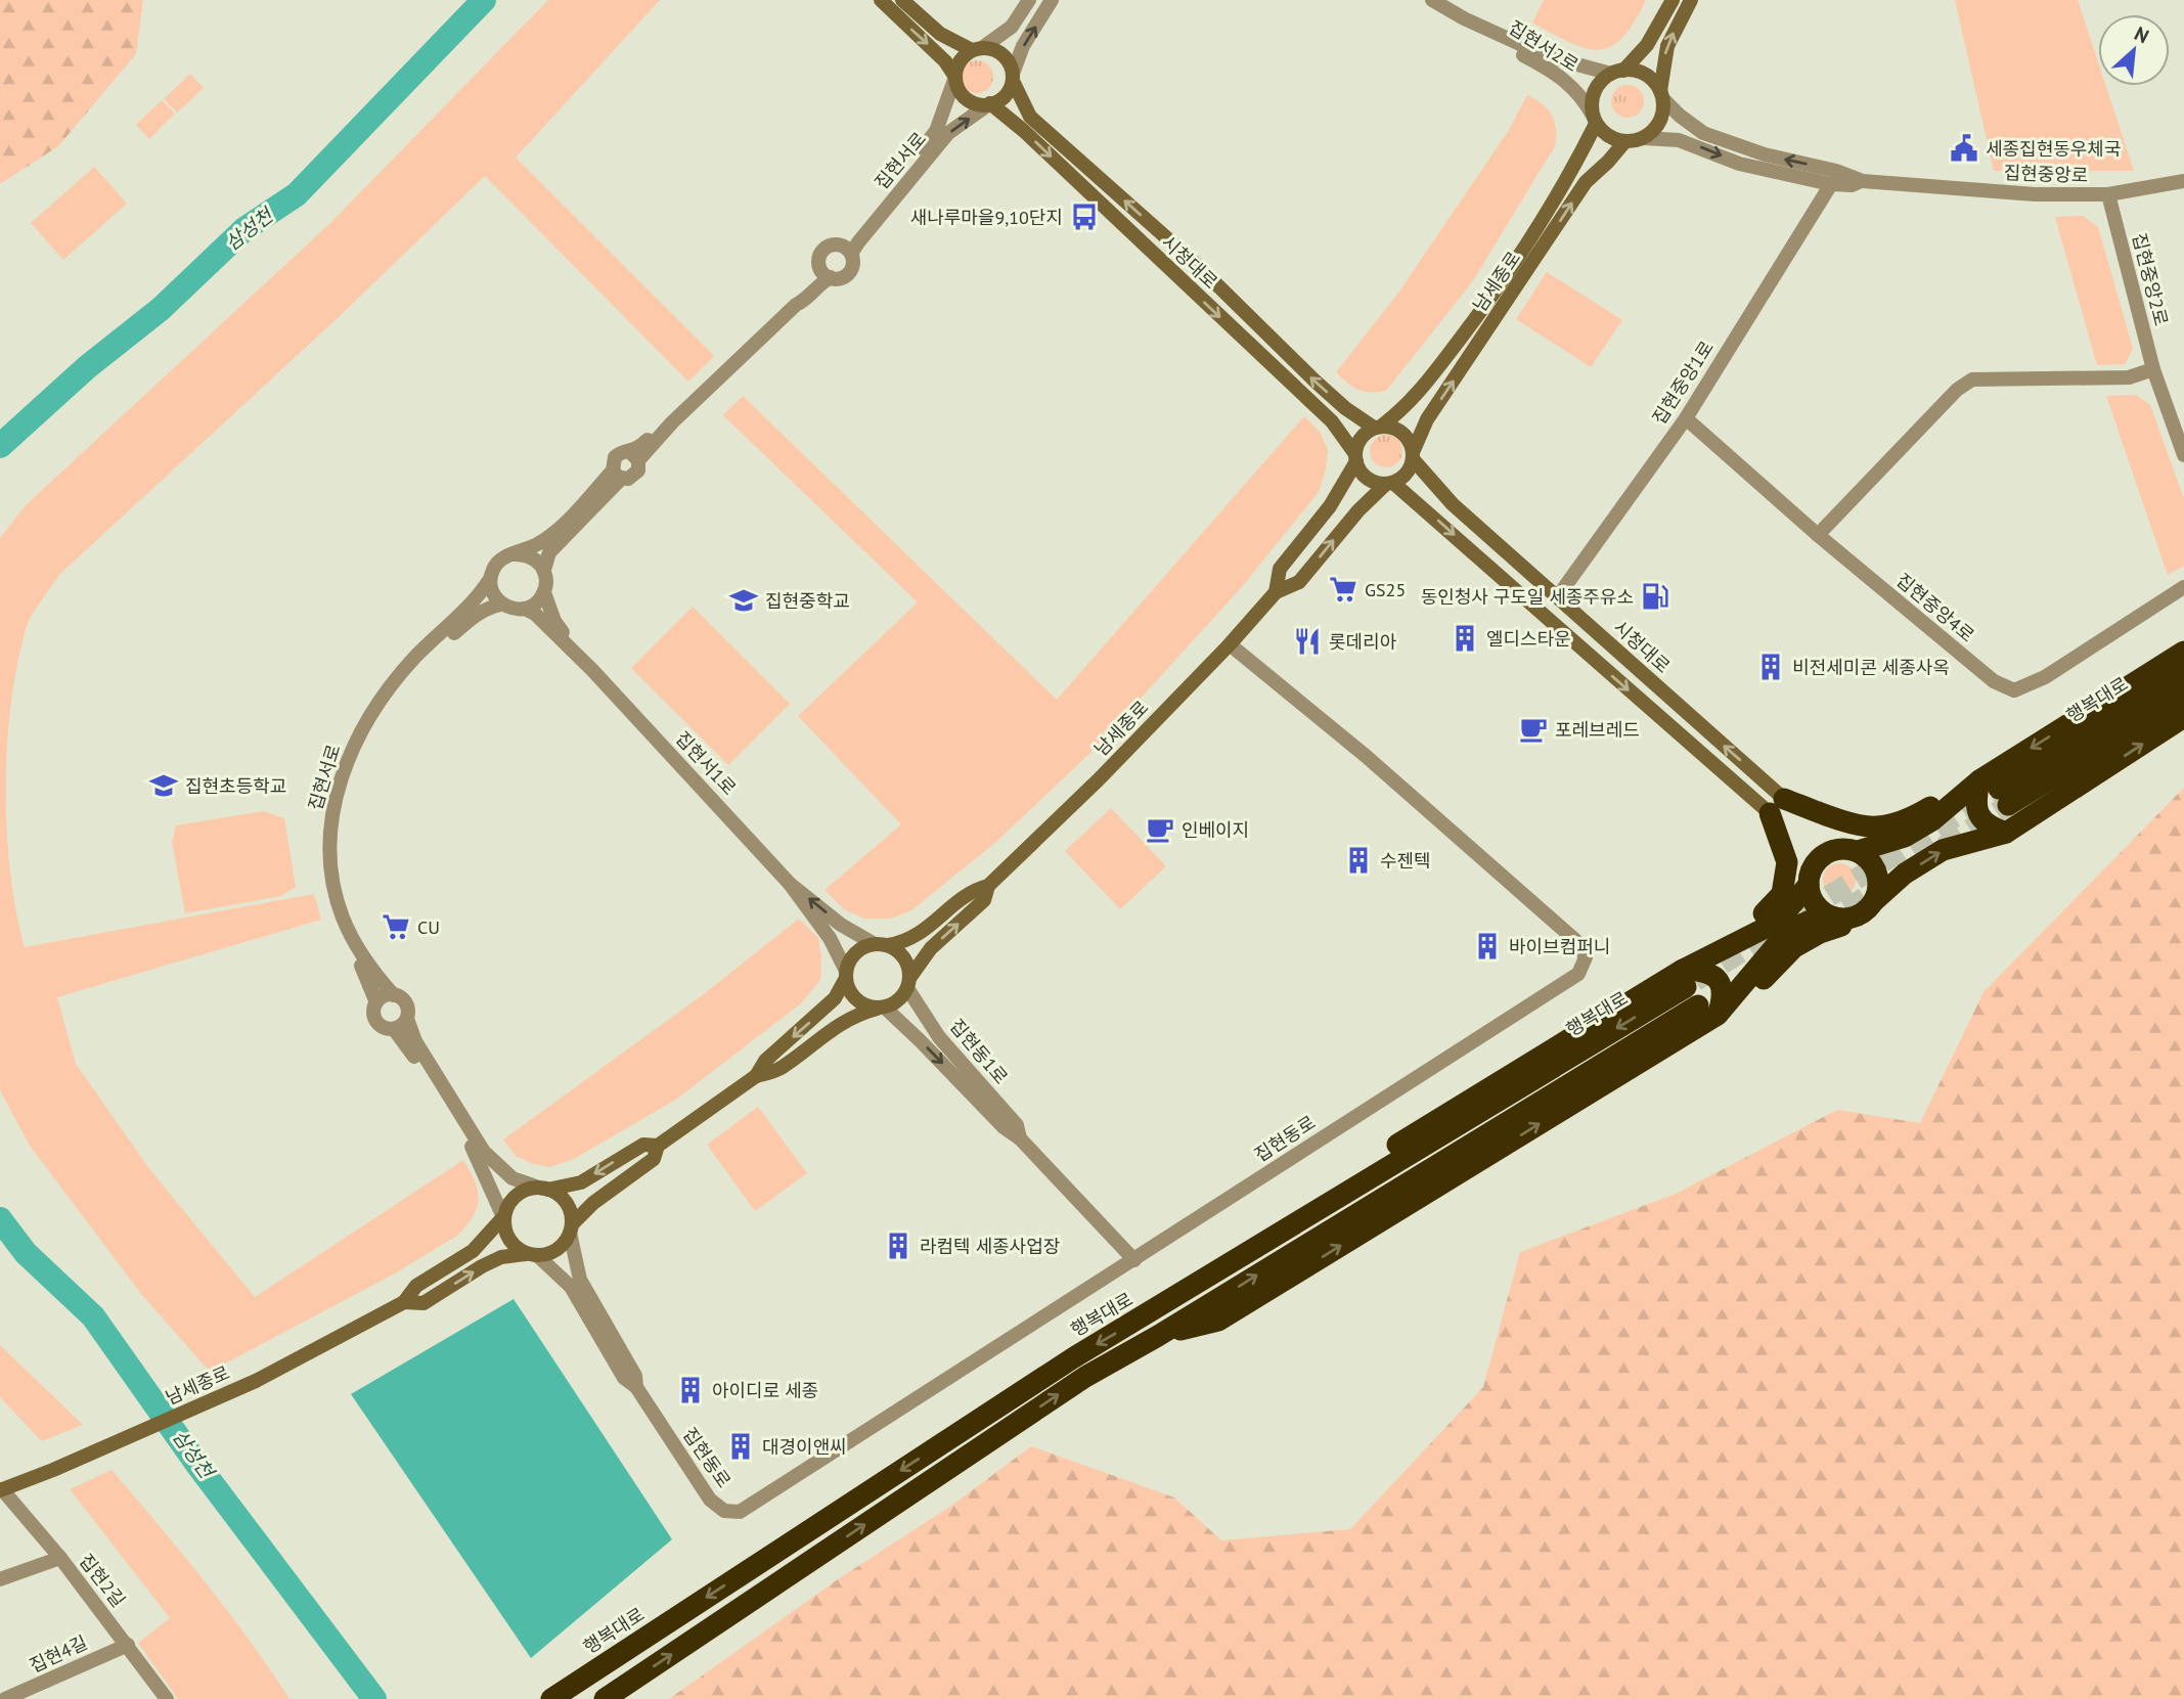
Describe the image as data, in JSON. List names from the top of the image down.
{
  "streets": {
    "highway": ["행복대로"],
    "street": [
      "집현서2로",
      "집현서로",
      "집현중앙로",
      "시청대로",
      "집현중앙2로",
      "남세종로",
      "집현중앙1로",
      "집현중앙4로",
      "집현서1로",
      "집현동1로",
      "집현동로",
      "집현2길",
      "집현4길"
    ]
  },
  "crossings": [
    ["집현서2로", "집현중앙로"],
    ["집현서2로", "남세종로"],
    ["집현서로", "시청대로"],
    ["집현서로", "집현서1로"],
    ["집현중앙로", "집현중앙2로"],
    ["집현중앙로", "남세종로"],
    ["집현중앙로", "집현중앙1로"],
    ["시청대로", "남세종로"],
    ["시청대로", "집현중앙1로"],
    ["남세종로", "집현서1로"],
    ["남세종로", "집현동1로"],
    ["남세종로", "집현동로"],
    ["남세종로", "집현2길"],
    ["집현중앙1로", "집현중앙4로"],
    ["집현서1로", "집현동1로"],
    ["집현동1로", "집현동로"],
    ["집현2길", "집현4길"]
  ],
  "water": ["삼성천"],
  "places": {
    "public building": ["세종집현동우체국"],
    "bus stop": ["새나루마을9,10단지"],
    "supermarket": ["GS25", "CU"],
    "fuel station": ["동인청사 구도일 세종주유소"],
    "school or university": ["집현중학교", "집현초등학교"],
    "building": [
      "엘디스타운",
      "비전세미콘 세종사옥",
      "수젠텍",
      "바이브컴퍼니",
      "라컴텍 세종사업장",
      "아이디로 세종",
      "대경이앤씨"
    ],
    "restaurant": ["롯데리아"],
    "cafe": ["포레브레드", "인베이지"]
  },
  "north": "top right"
}
